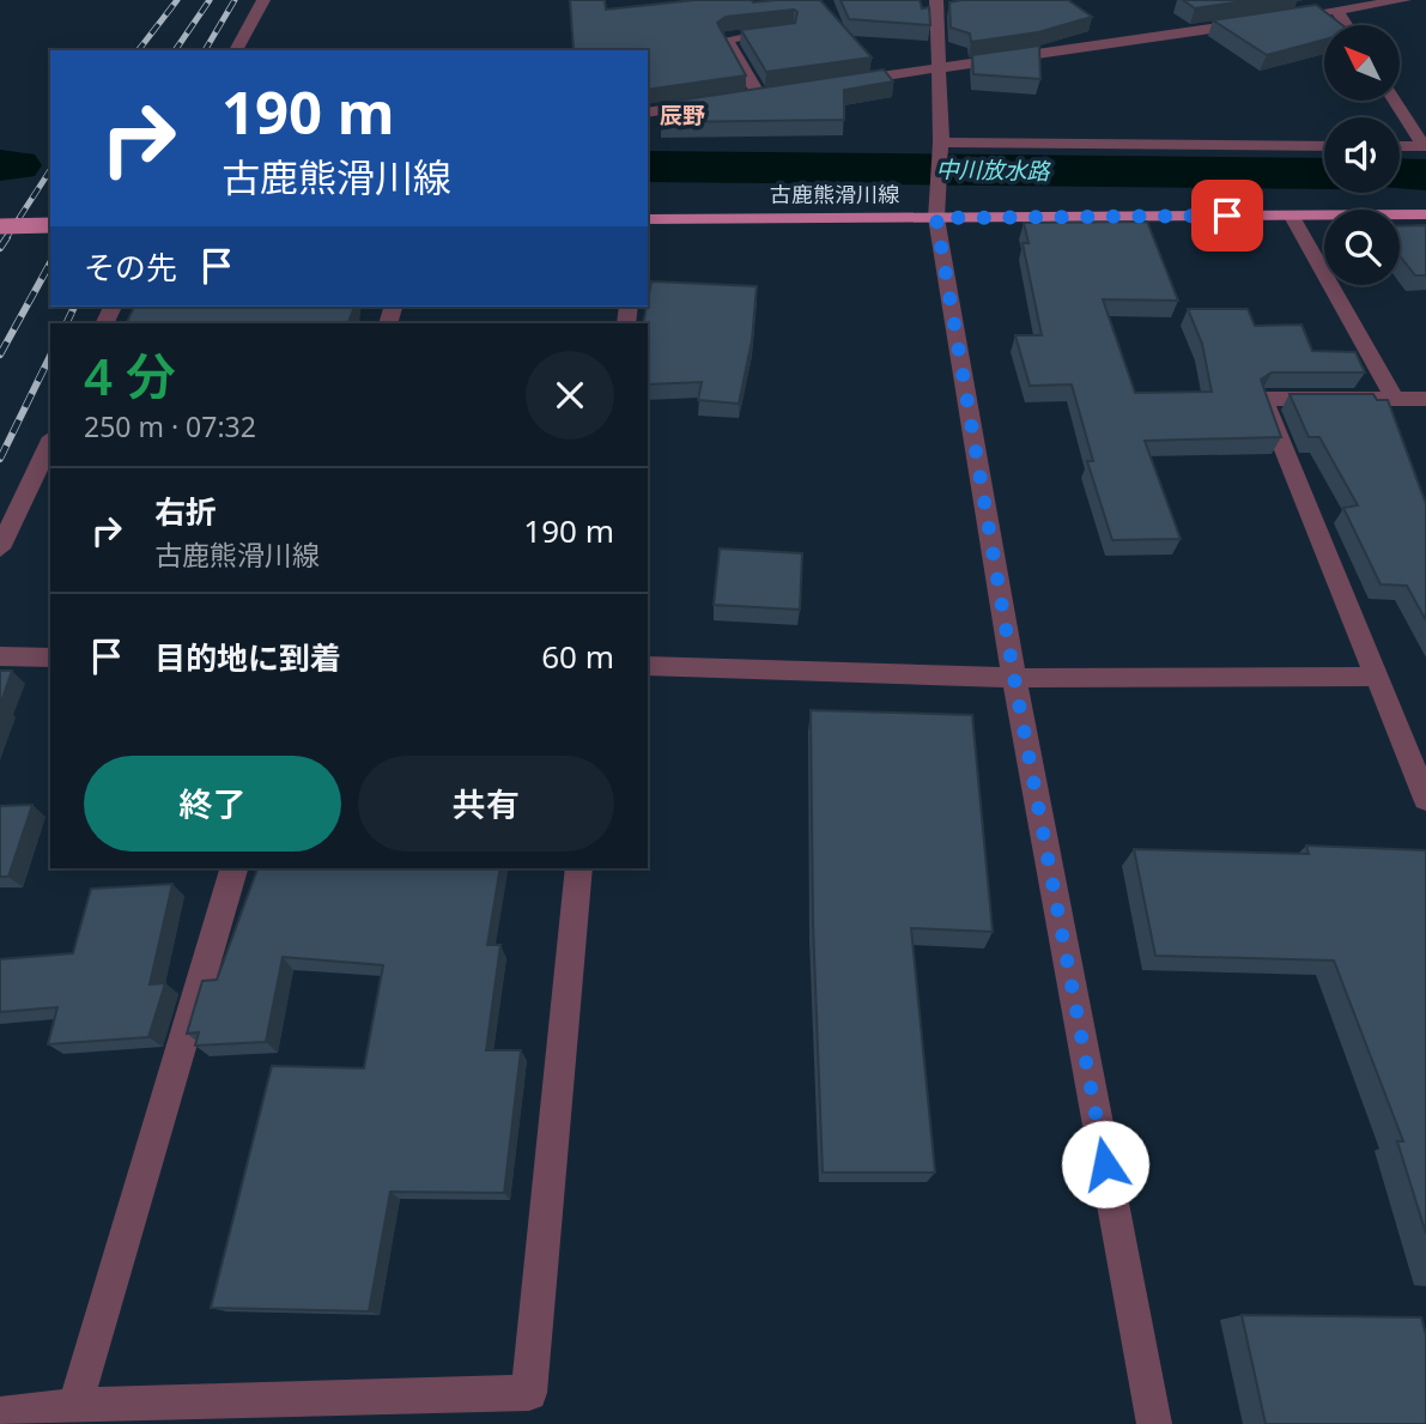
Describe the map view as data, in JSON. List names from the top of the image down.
{
  "streets": {
    "main road": ["古鹿熊滑川線"]
  },
  "districts": ["辰野"],
  "water": ["中川放水路"],
  "north": "top left",
  "page": {
    "turn": ["190 m", "古鹿熊滑川線"],
    "then": "その先",
    "heading": ["4 分", "250 m · 07:32"],
    "list": [
      {
        "name": "右折",
        "note": "古鹿熊滑川線",
        "value": "190 m"
      },
      {
        "name": "目的地に到着",
        "value": "60 m"
      }
    ],
    "buttons": ["終了", "共有"]
  }
}
